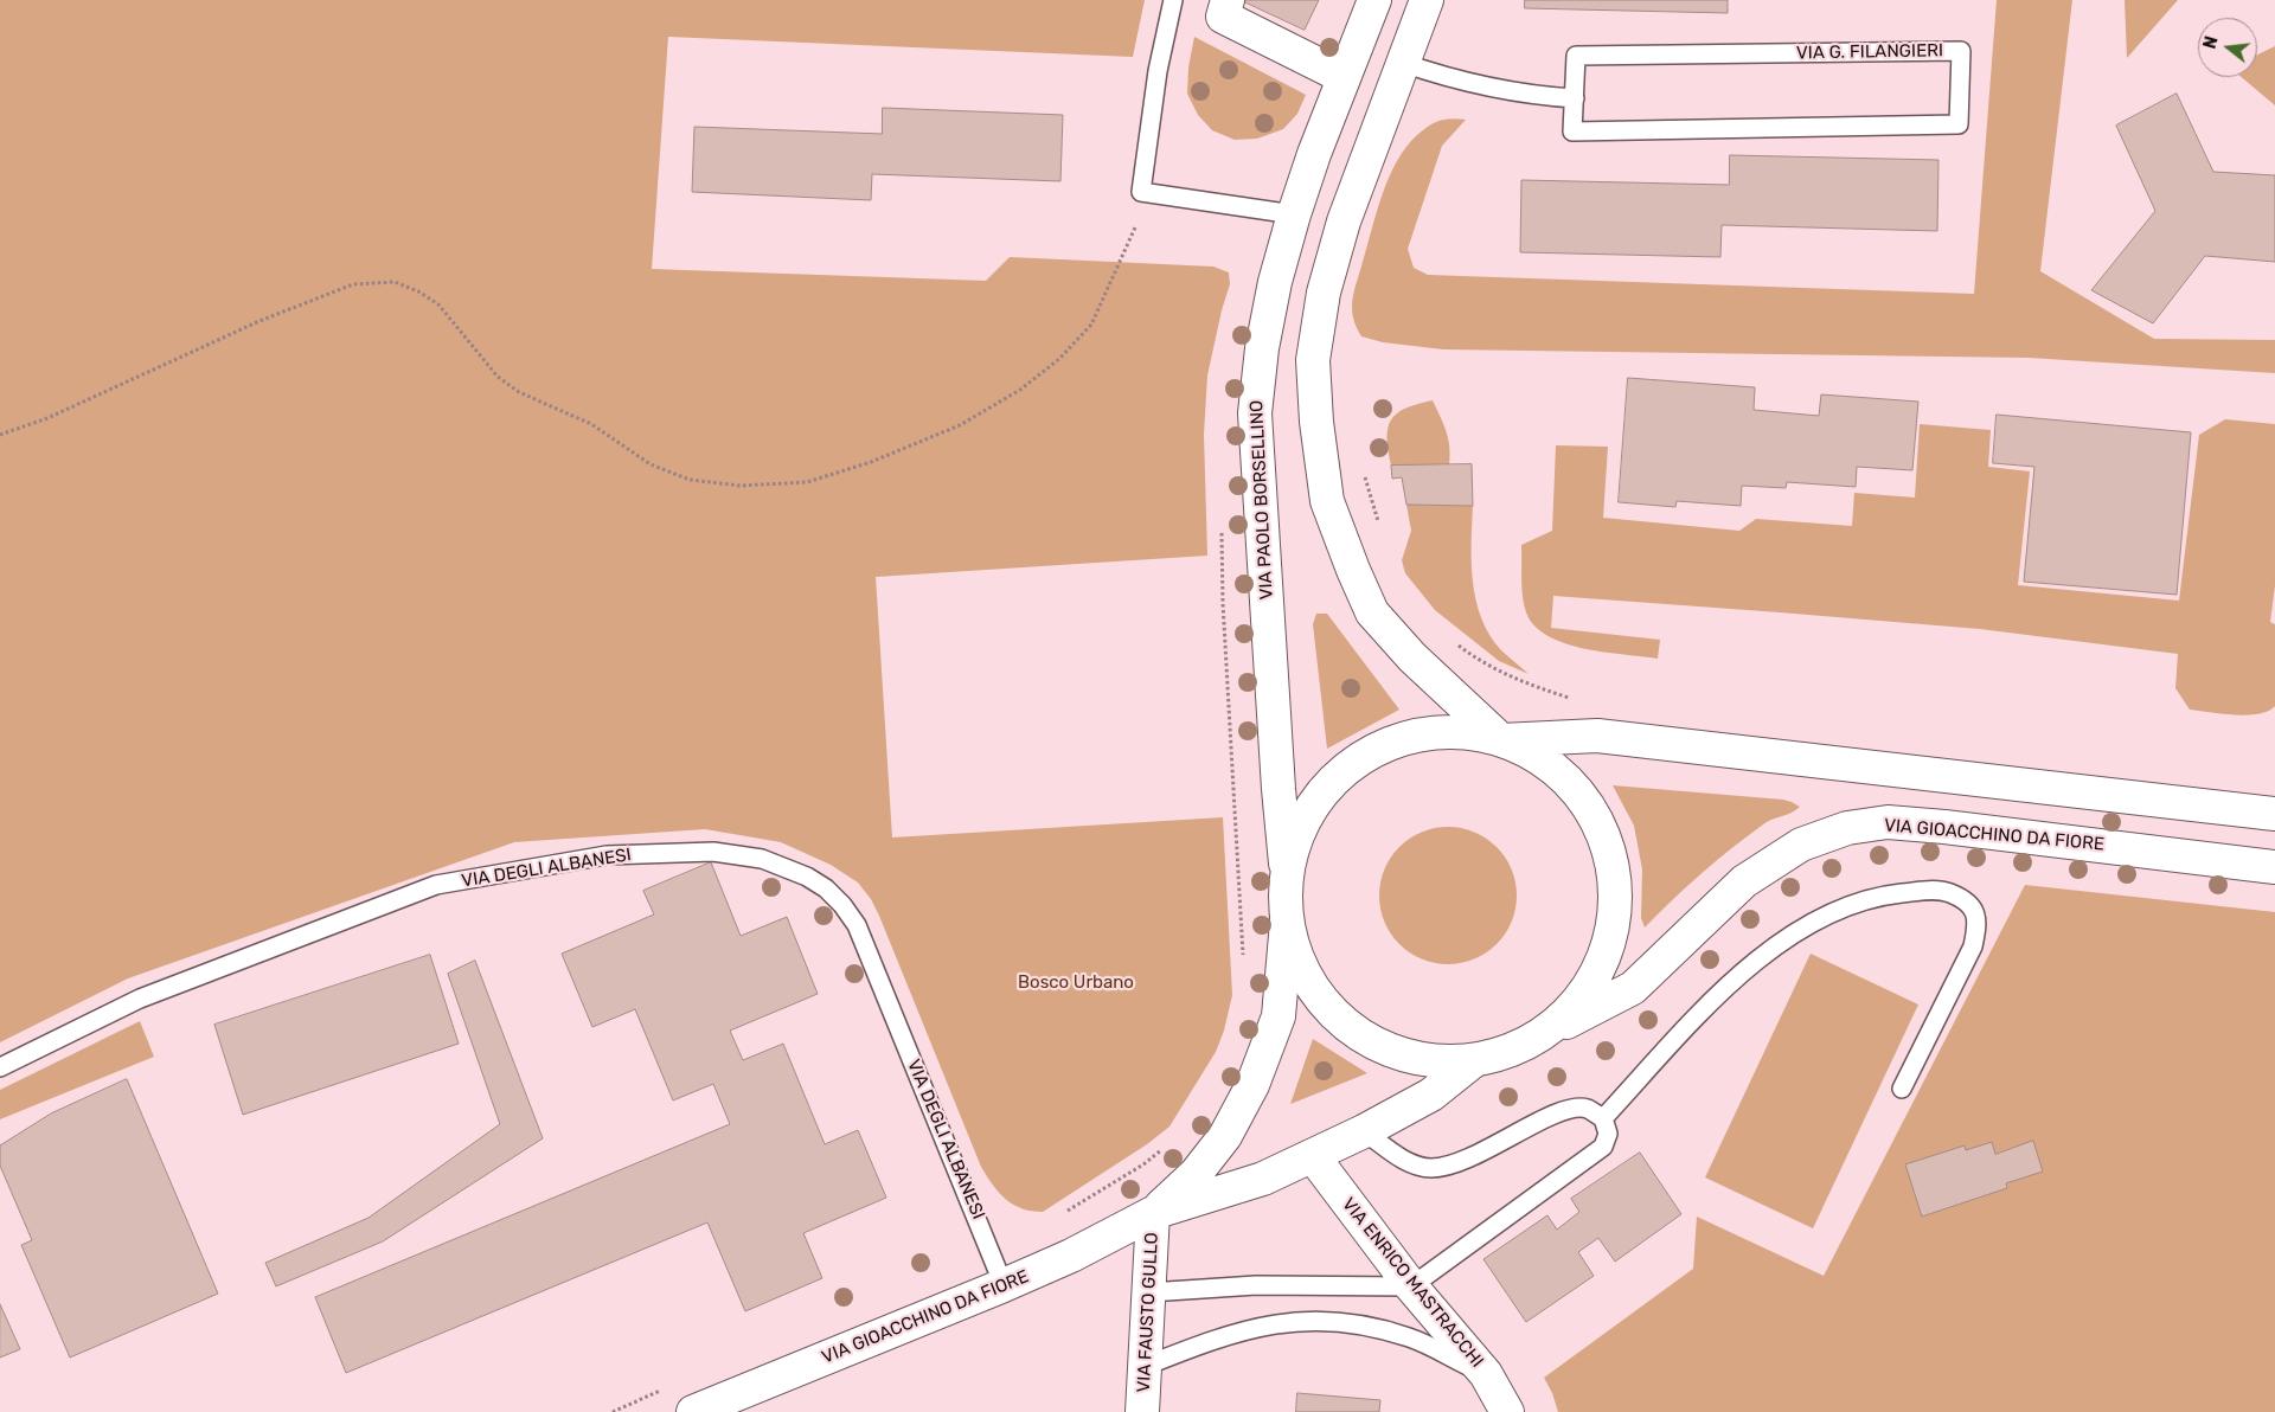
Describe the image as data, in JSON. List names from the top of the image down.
{
  "streets": {
    "street": [
      "VIA PAOLO BORSELLINO",
      "VIA GIOACCHINO DA FIORE",
      "VIA ENRICO MASTRACCHI",
      "VIA FAUSTO GULLO"
    ],
    "lane": ["VIA G. FILANGIERI", "VIA DEGLI ALBANESI"]
  },
  "crossings": [
    ["VIA GIOACCHINO DA FIORE", "VIA DEGLI ALBANESI"],
    ["VIA GIOACCHINO DA FIORE", "VIA FAUSTO GULLO"]
  ],
  "parks": ["Bosco Urbano"],
  "north": "left"
}
